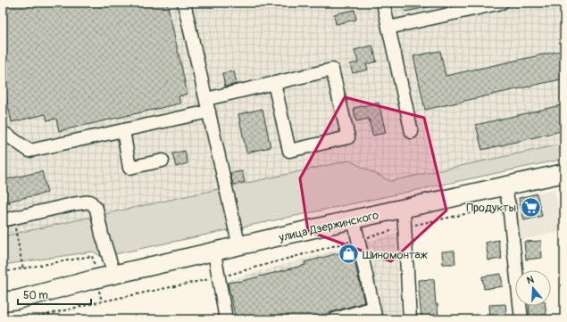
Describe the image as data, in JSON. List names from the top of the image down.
{
  "streets": {
    "highway": ["улица Дзержинского"]
  },
  "places": {
    "supermarket": ["Продукты"],
    "shop": ["Шиномонтаж"]
  },
  "scale_bar": "50 m",
  "north": "top"
}
